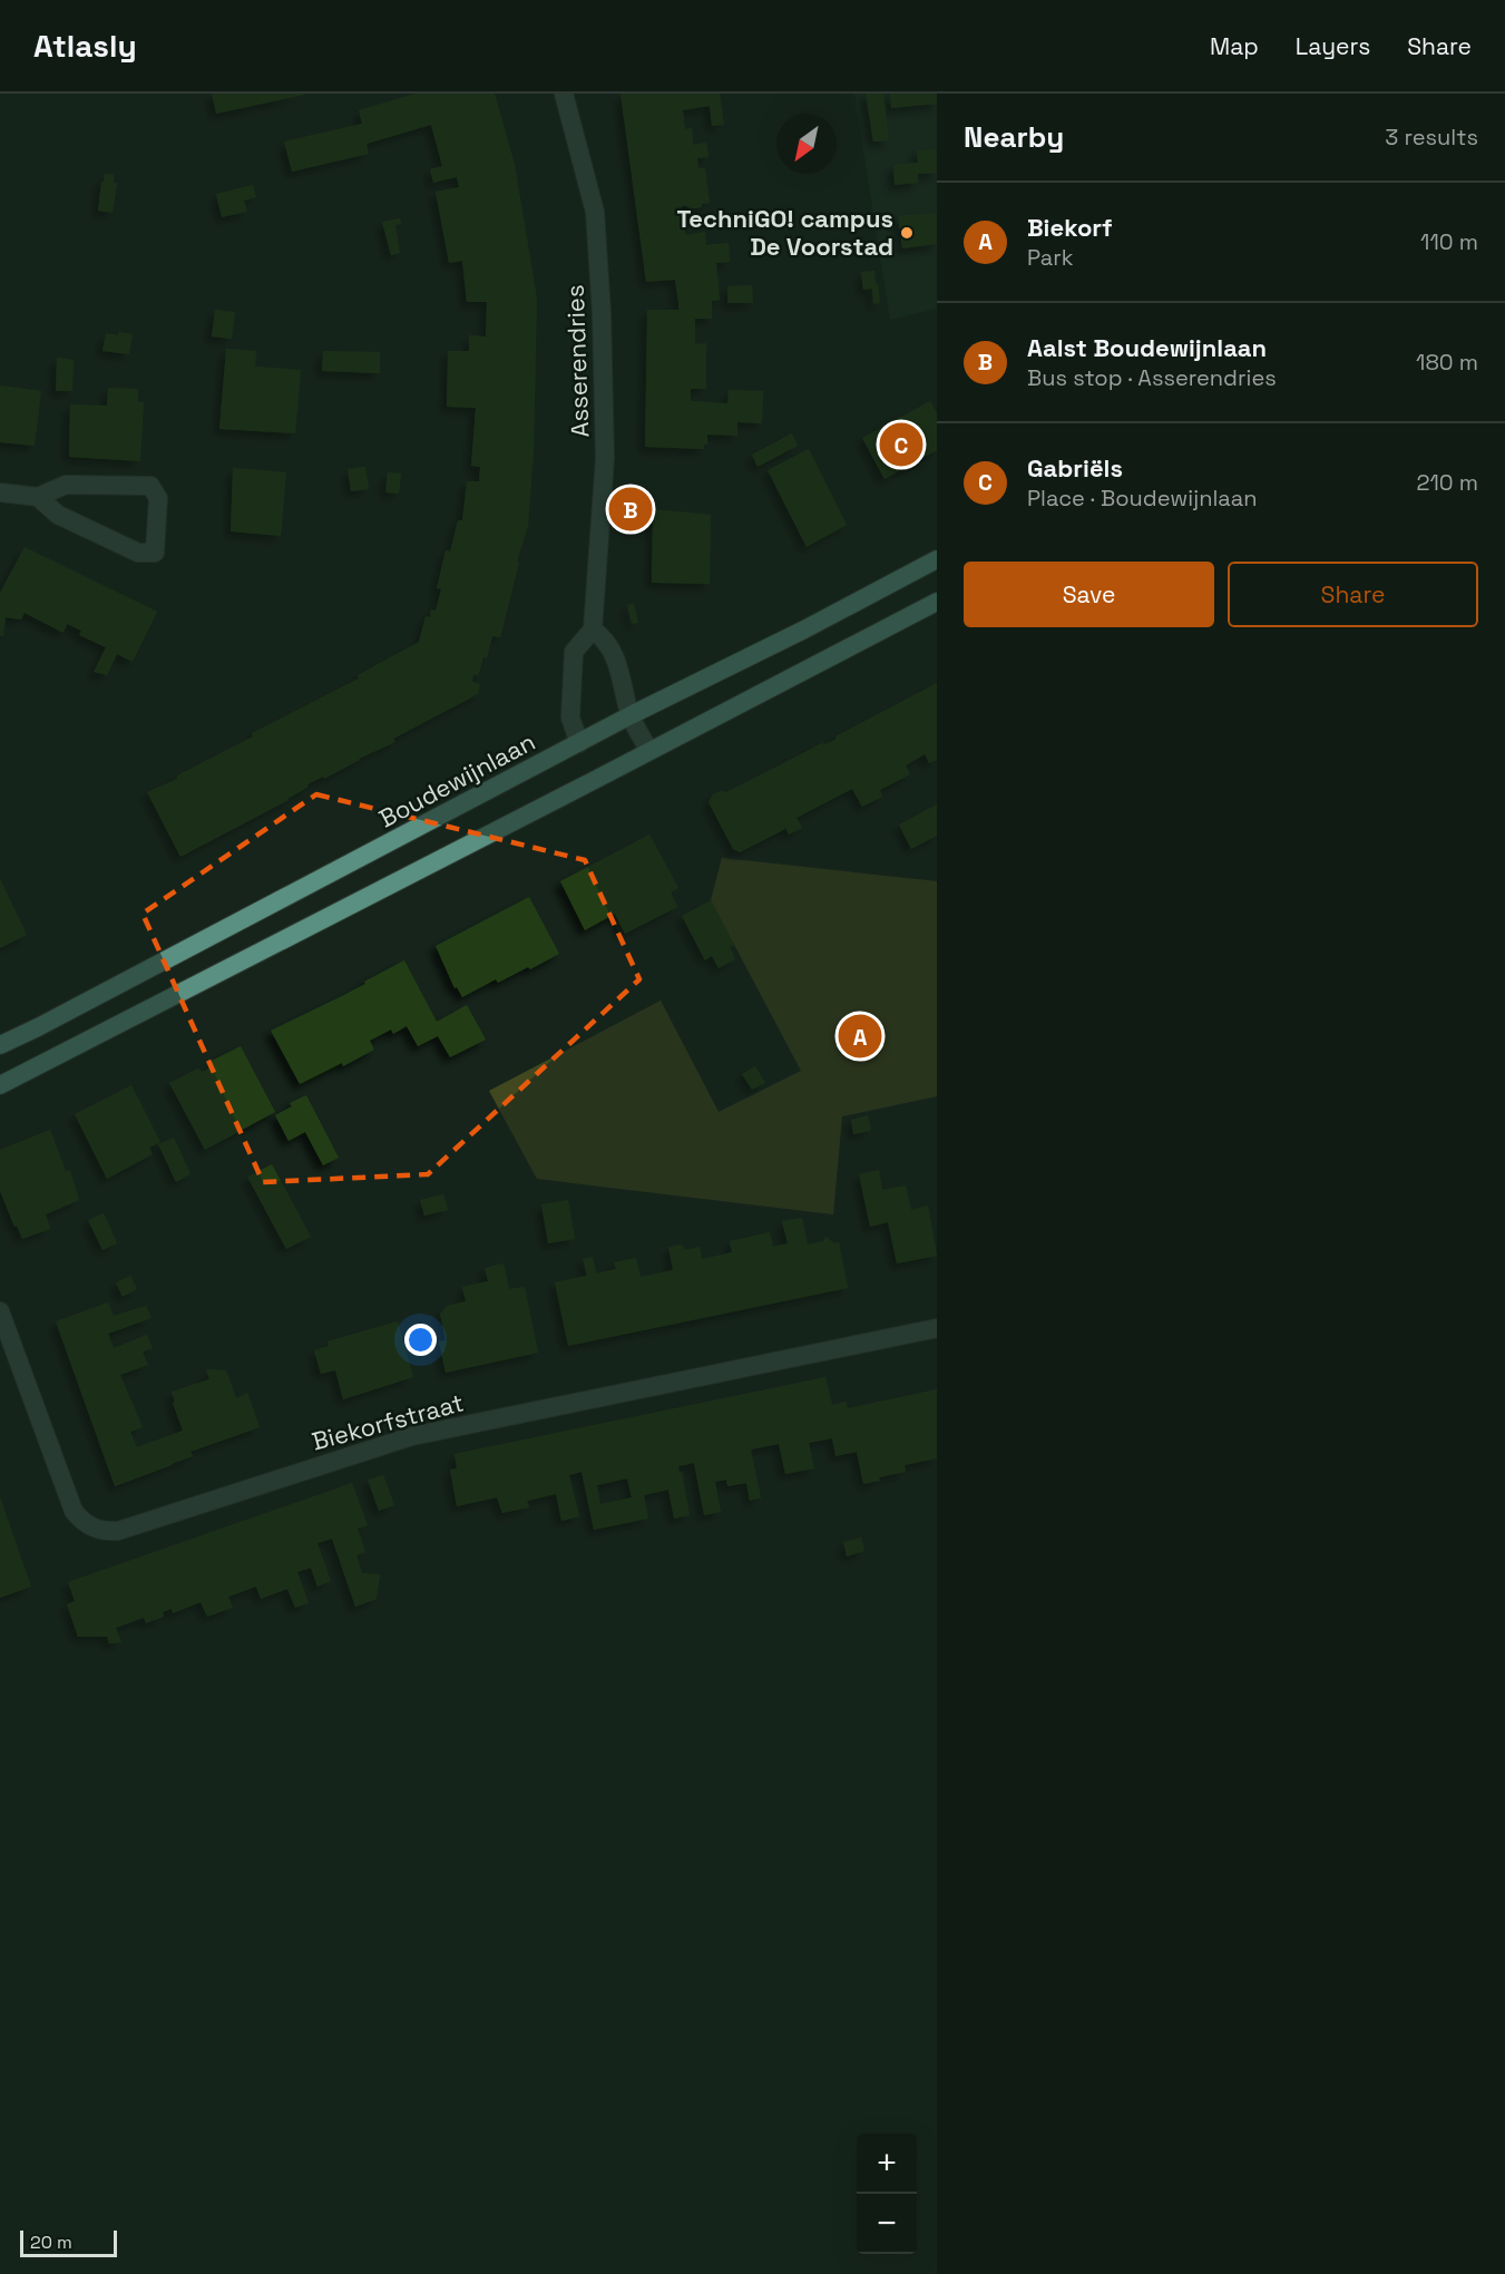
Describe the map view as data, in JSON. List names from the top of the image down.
{
  "streets": {
    "main road": ["Boudewijnlaan"],
    "street": ["Asserendries", "Biekorfstraat"]
  },
  "places": ["TechniGO! campus De Voorstad"],
  "scale_bar": "20 m",
  "north": "bottom left",
  "page": {
    "header": "Atlasly",
    "nav": ["Map", "Layers", "Share"],
    "heading": ["Nearby", "3 results"],
    "list": [
      {
        "mark": "A",
        "name": "Biekorf",
        "note": "Park",
        "value": "110 m"
      },
      {
        "mark": "B",
        "name": "Aalst Boudewijnlaan",
        "note": "Bus stop · Asserendries",
        "value": "180 m"
      },
      {
        "mark": "C",
        "name": "Gabriëls",
        "note": "Place · Boudewijnlaan",
        "value": "210 m"
      }
    ],
    "pins": ["C", "B", "A"],
    "buttons": ["Save", "Share"],
    "map_buttons": ["+", "−"],
    "scale": "20 m"
  }
}
